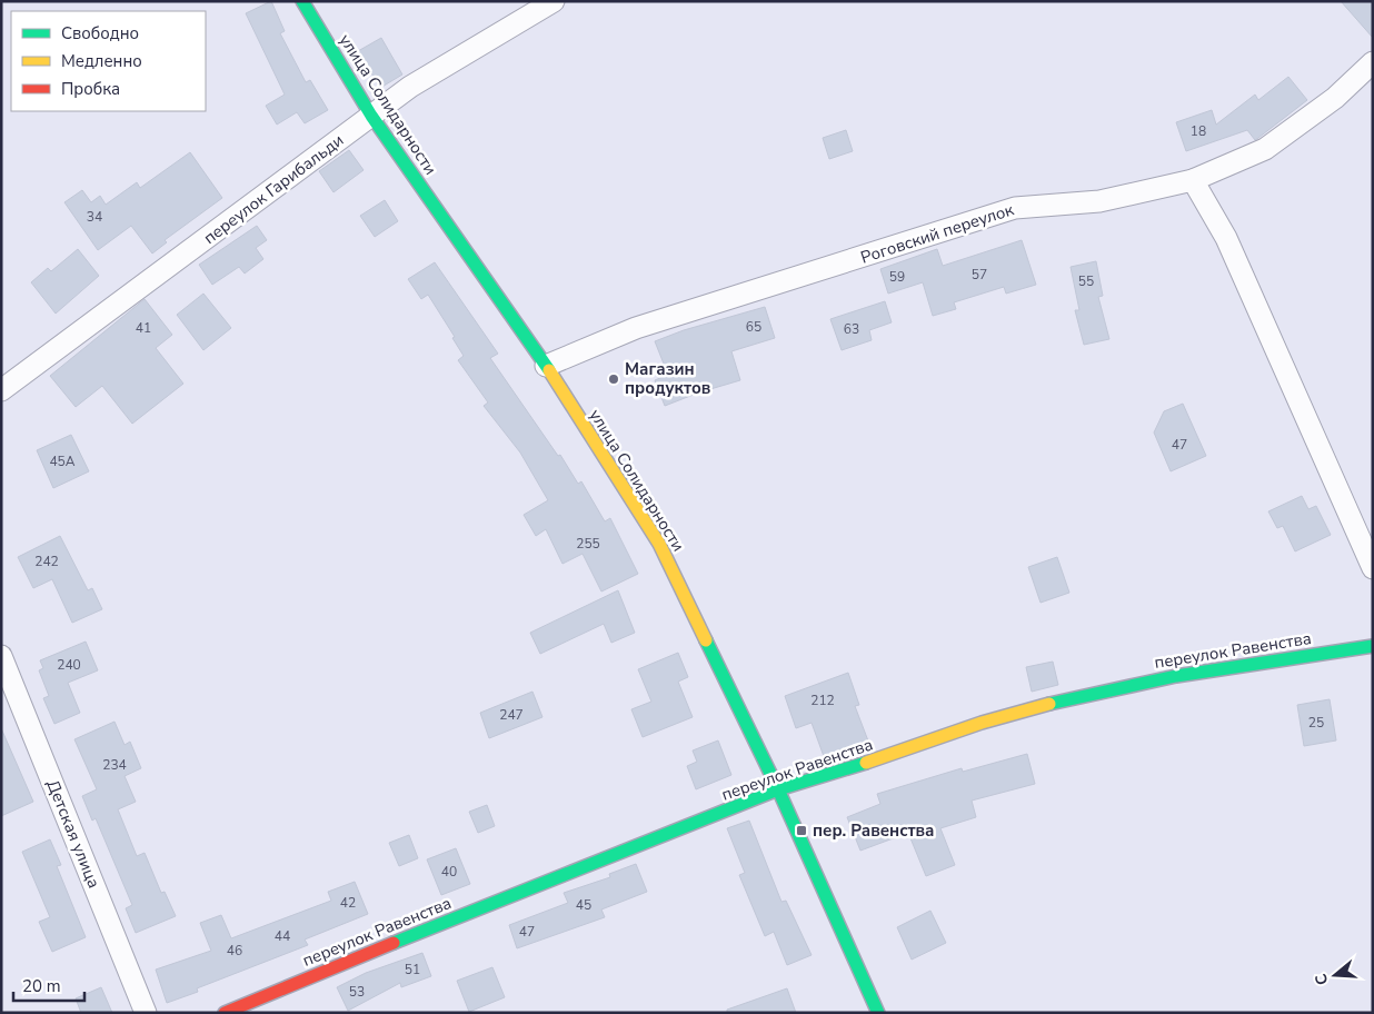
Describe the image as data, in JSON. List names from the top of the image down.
{
  "streets": {
    "street": [
      "улица Солидарности",
      "переулок Гарибальди",
      "Роговский переулок",
      "переулок Равенства",
      "Детская улица"
    ]
  },
  "crossings": [
    ["улица Солидарности", "переулок Гарибальди"],
    ["улица Солидарности", "Роговский переулок"],
    ["улица Солидарности", "переулок Равенства"]
  ],
  "places": {
    "other": ["Магазин продуктов"],
    "transit": ["пер. Равенства"]
  },
  "house_numbers": [
    "18",
    "34",
    "57",
    "59",
    "55",
    "65",
    "41",
    "63",
    "47",
    "45А",
    "255",
    "242",
    "240",
    "212",
    "247",
    "25",
    "234",
    "40",
    "42",
    "45",
    "47",
    "44",
    "46",
    "51",
    "53"
  ],
  "legend": ["Свободно", "Медленно", "Пробка"],
  "scale_bar": "20 m",
  "north": "left"
}
